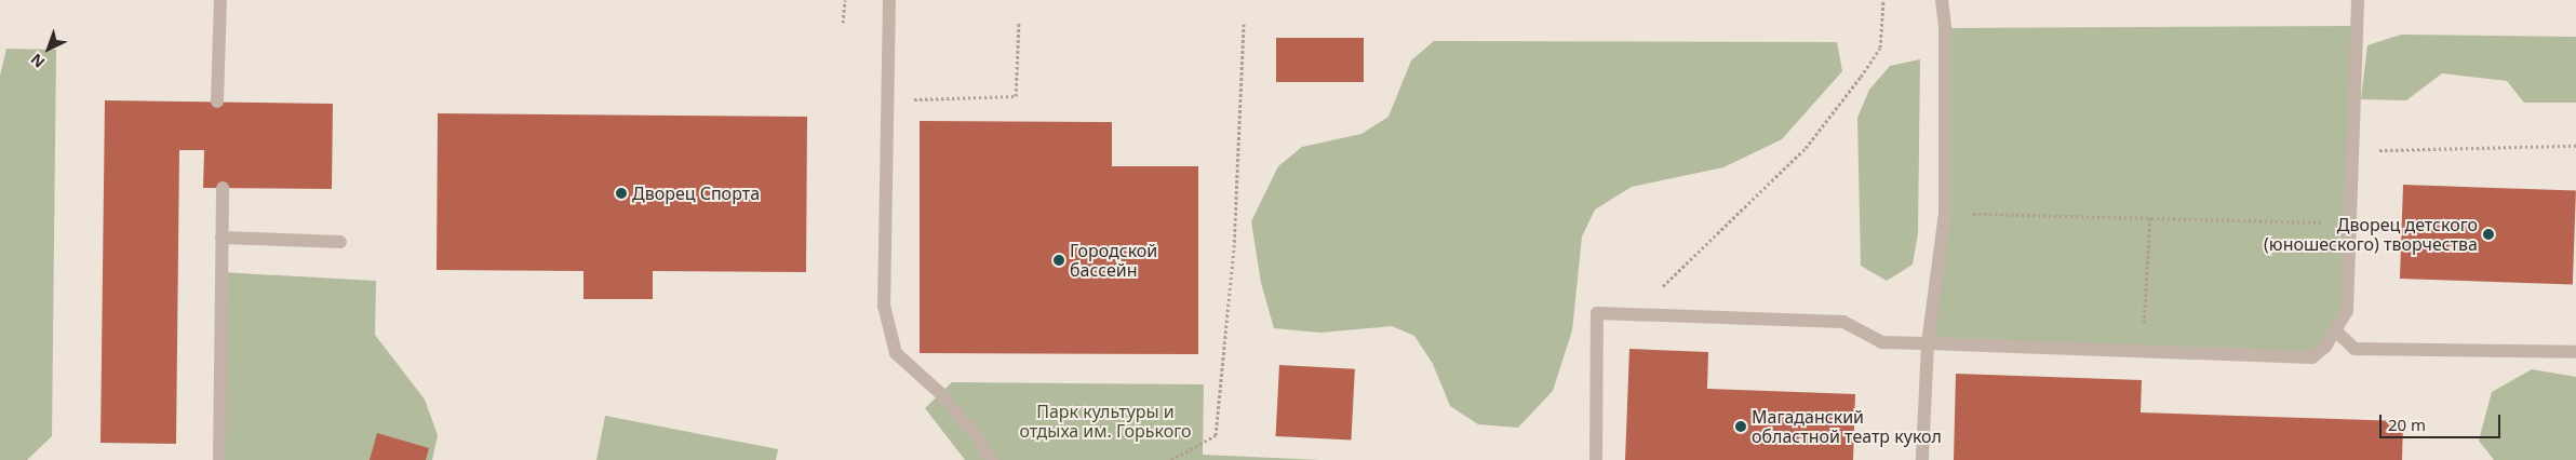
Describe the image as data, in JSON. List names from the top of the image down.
{
  "parks": ["Парк культуры и отдыха им. Горького"],
  "places": [
    "Дворец Спорта",
    "Дворец детского (юношеского) творчества",
    "Городской бассейн",
    "Магаданский областной театр кукол"
  ],
  "scale_bar": "20 m",
  "north": "bottom left"
}
